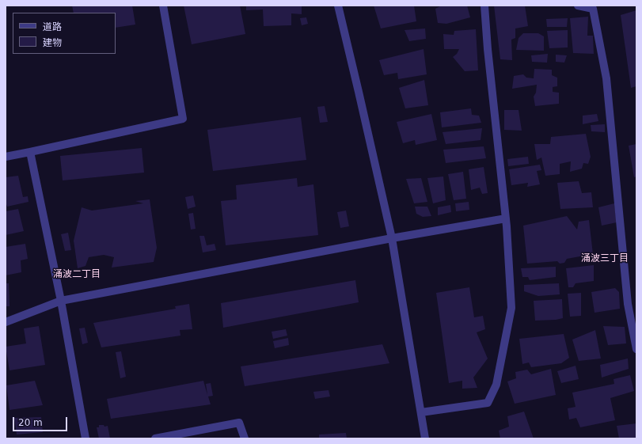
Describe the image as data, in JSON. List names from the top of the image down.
{
  "districts": ["涌波三丁目", "涌波二丁目"],
  "legend": ["道路", "建物"],
  "scale_bar": "20 m"
}
